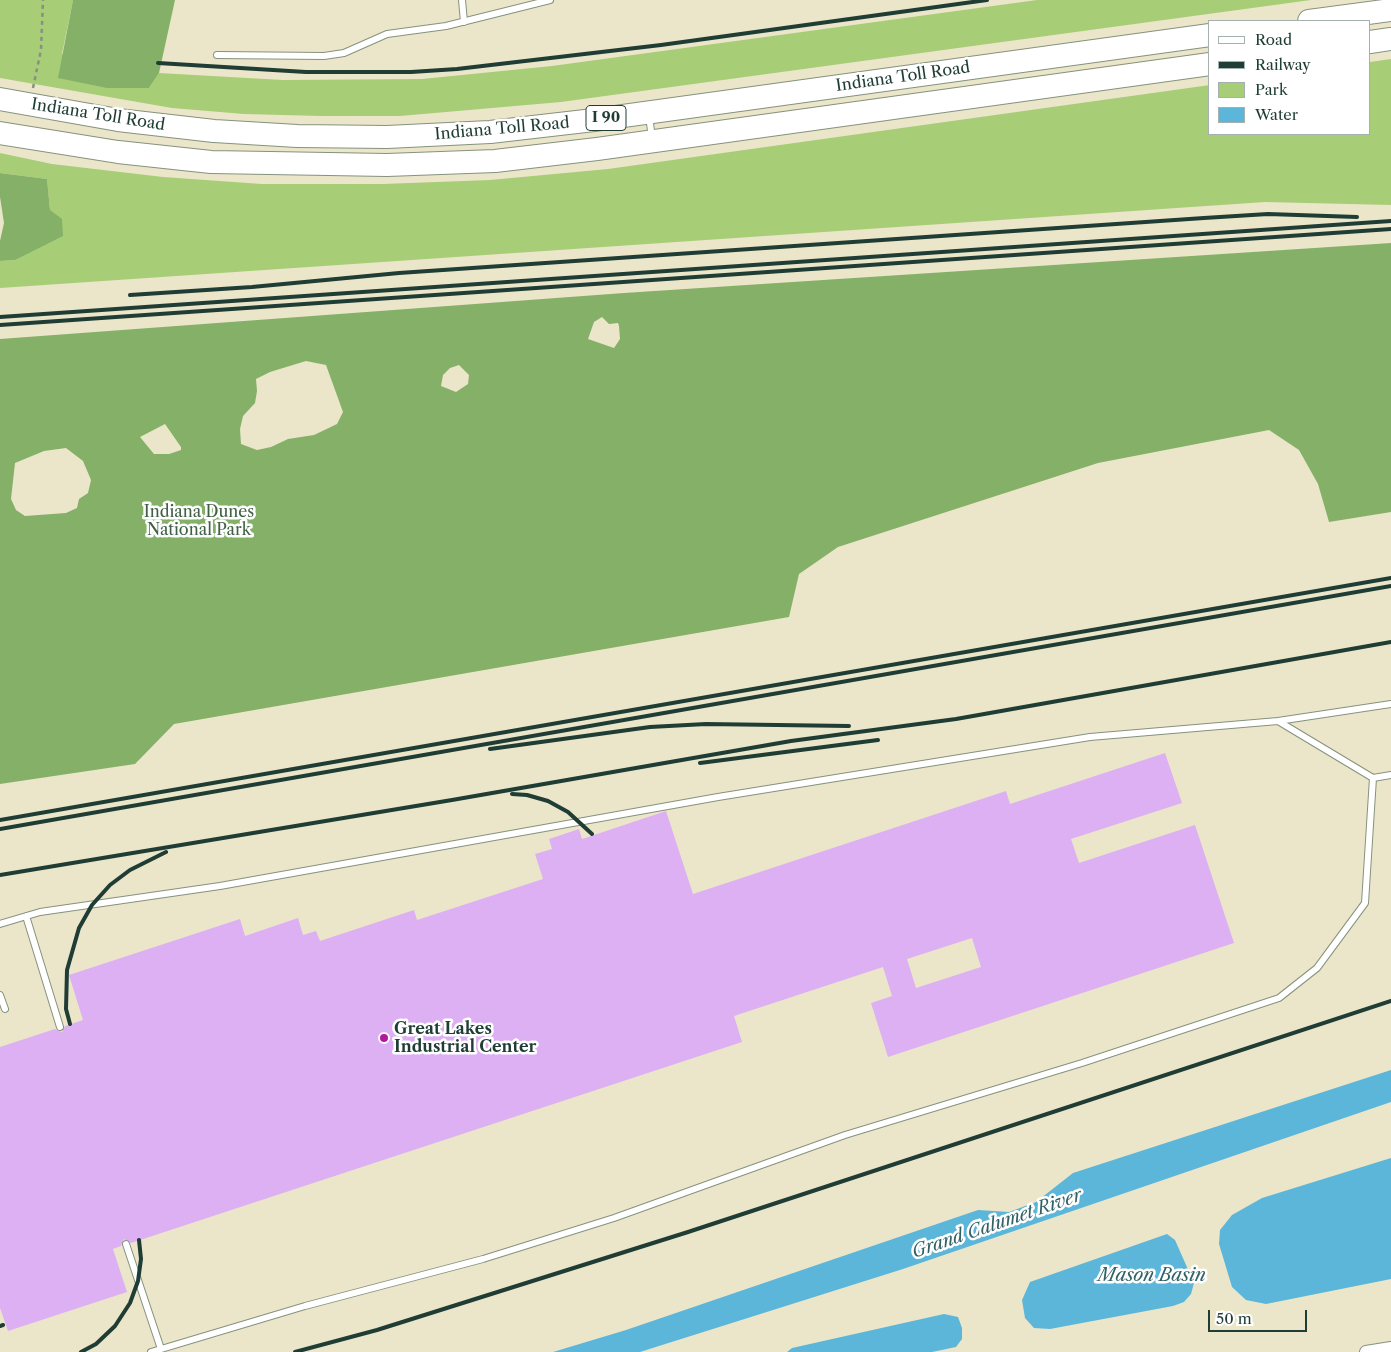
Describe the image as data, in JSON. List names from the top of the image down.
{
  "streets": {
    "highway": ["Indiana Toll Road", "I 90"]
  },
  "water": ["Grand Calumet River", "Mason Basin"],
  "parks": ["Indiana Dunes National Park"],
  "places": ["Great Lakes Industrial Center"],
  "legend": [
    "Road",
    "Railway",
    "Park",
    "Water"
  ],
  "scale_bar": "50 m"
}
